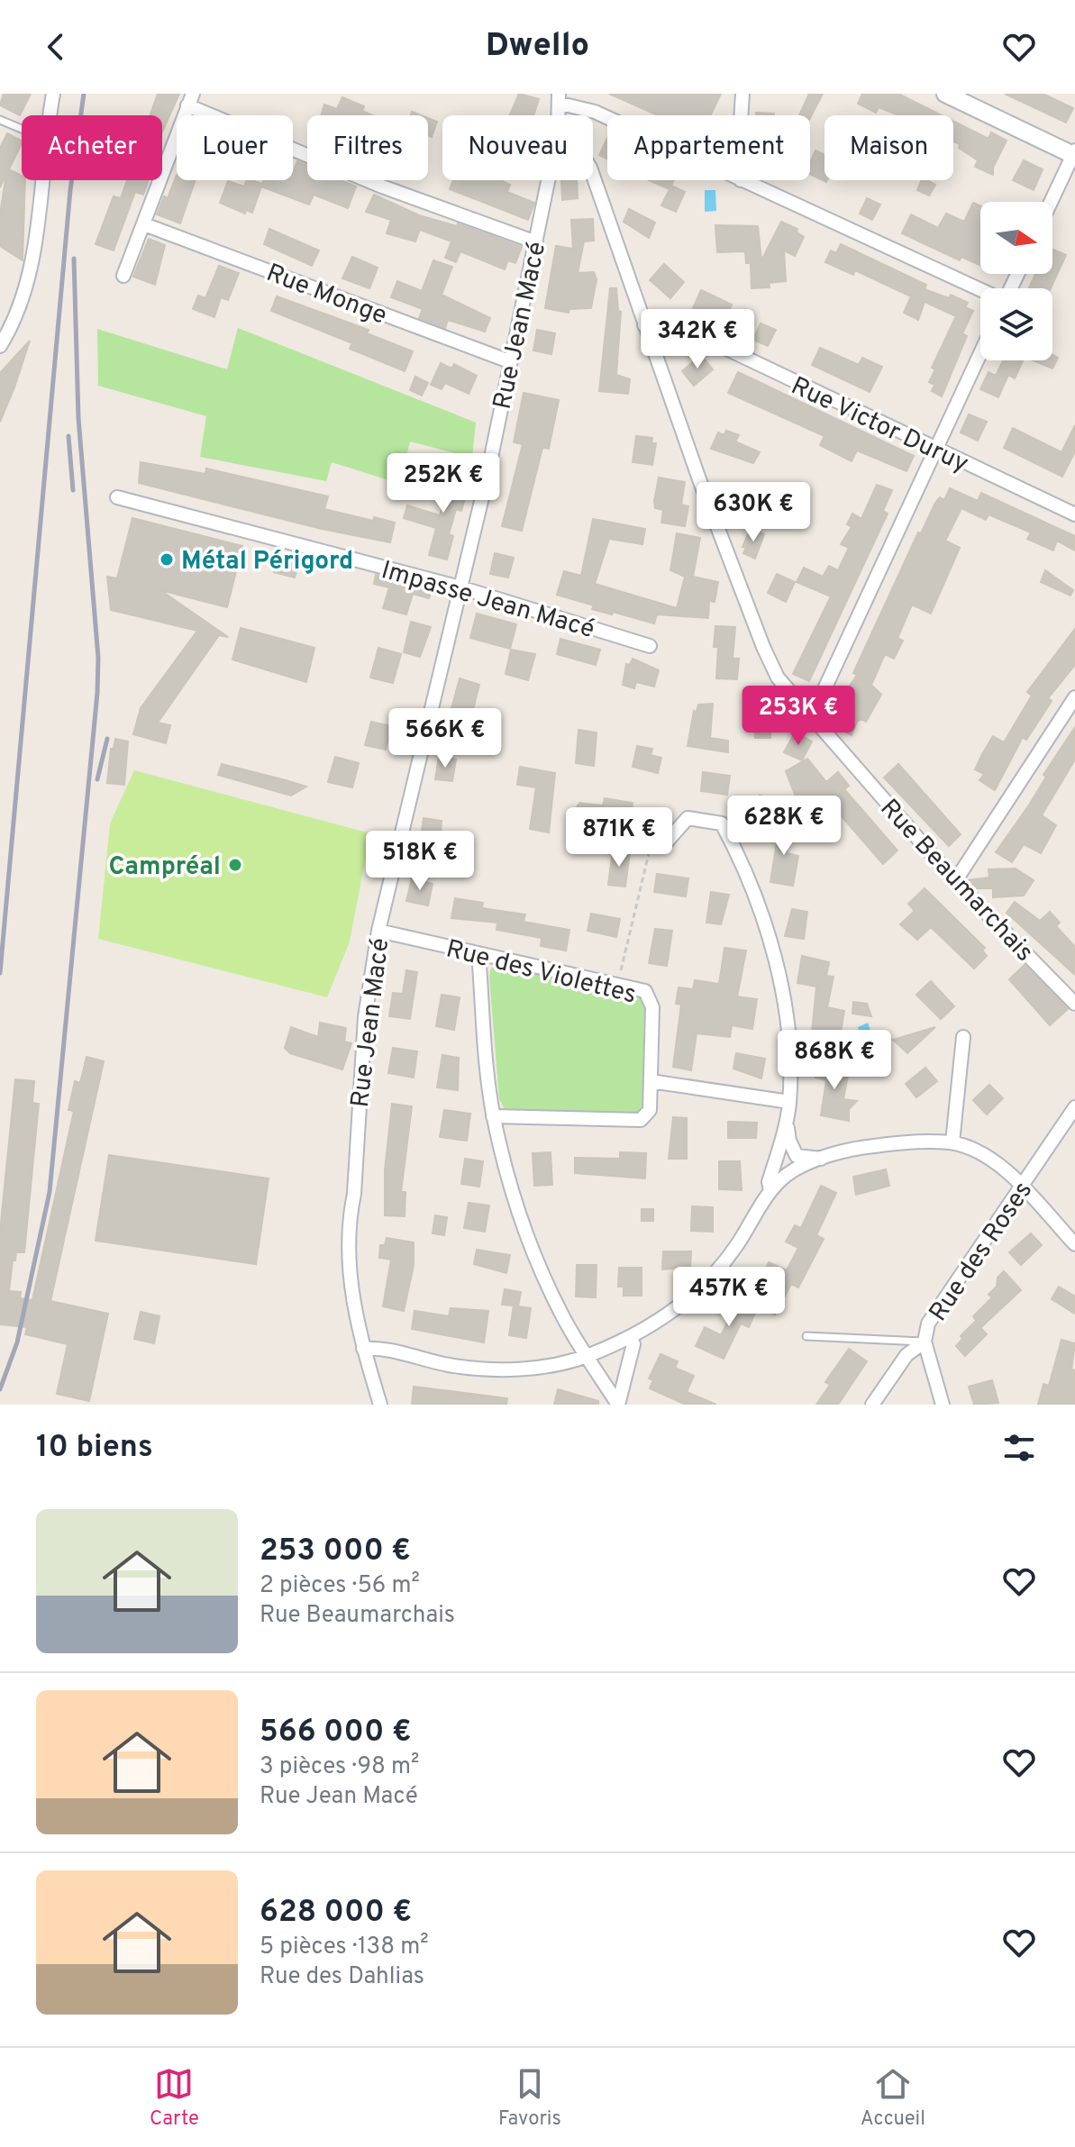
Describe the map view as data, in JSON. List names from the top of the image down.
{
  "streets": {
    "street": [
      "Rue Monge",
      "Rue Jean Macé",
      "Rue Victor Duruy",
      "Impasse Jean Macé",
      "Rue Beaumarchais",
      "Rue des Violettes",
      "Rue des Roses"
    ]
  },
  "crossings": [
    ["Rue Monge", "Rue Jean Macé"],
    ["Rue Jean Macé", "Impasse Jean Macé"],
    ["Rue Jean Macé", "Rue des Violettes"],
    ["Rue Victor Duruy", "Rue Beaumarchais"]
  ],
  "places": ["Métal Périgord", "Campréal"],
  "north": "right",
  "page": {
    "header": "Dwello",
    "chip": [
      "Acheter",
      "Louer",
      "Filtres",
      "Nouveau",
      "Appartement",
      "Maison"
    ],
    "price": [
      "342K €",
      "252K €",
      "630K €",
      "253K €",
      "566K €",
      "628K €",
      "871K €",
      "518K €",
      "868K €",
      "457K €"
    ],
    "heading": "10 biens",
    "list": [
      {
        "name": "253 000 €",
        "note": "2 pièces · 56 m² · Rue Beaumarchais"
      },
      {
        "name": "566 000 €",
        "note": "3 pièces · 98 m² · Rue Jean Macé"
      },
      {
        "name": "628 000 €",
        "note": "5 pièces · 138 m² · Rue des Dahlias"
      }
    ],
    "tabs": ["Carte", "Favoris", "Accueil"]
  }
}
